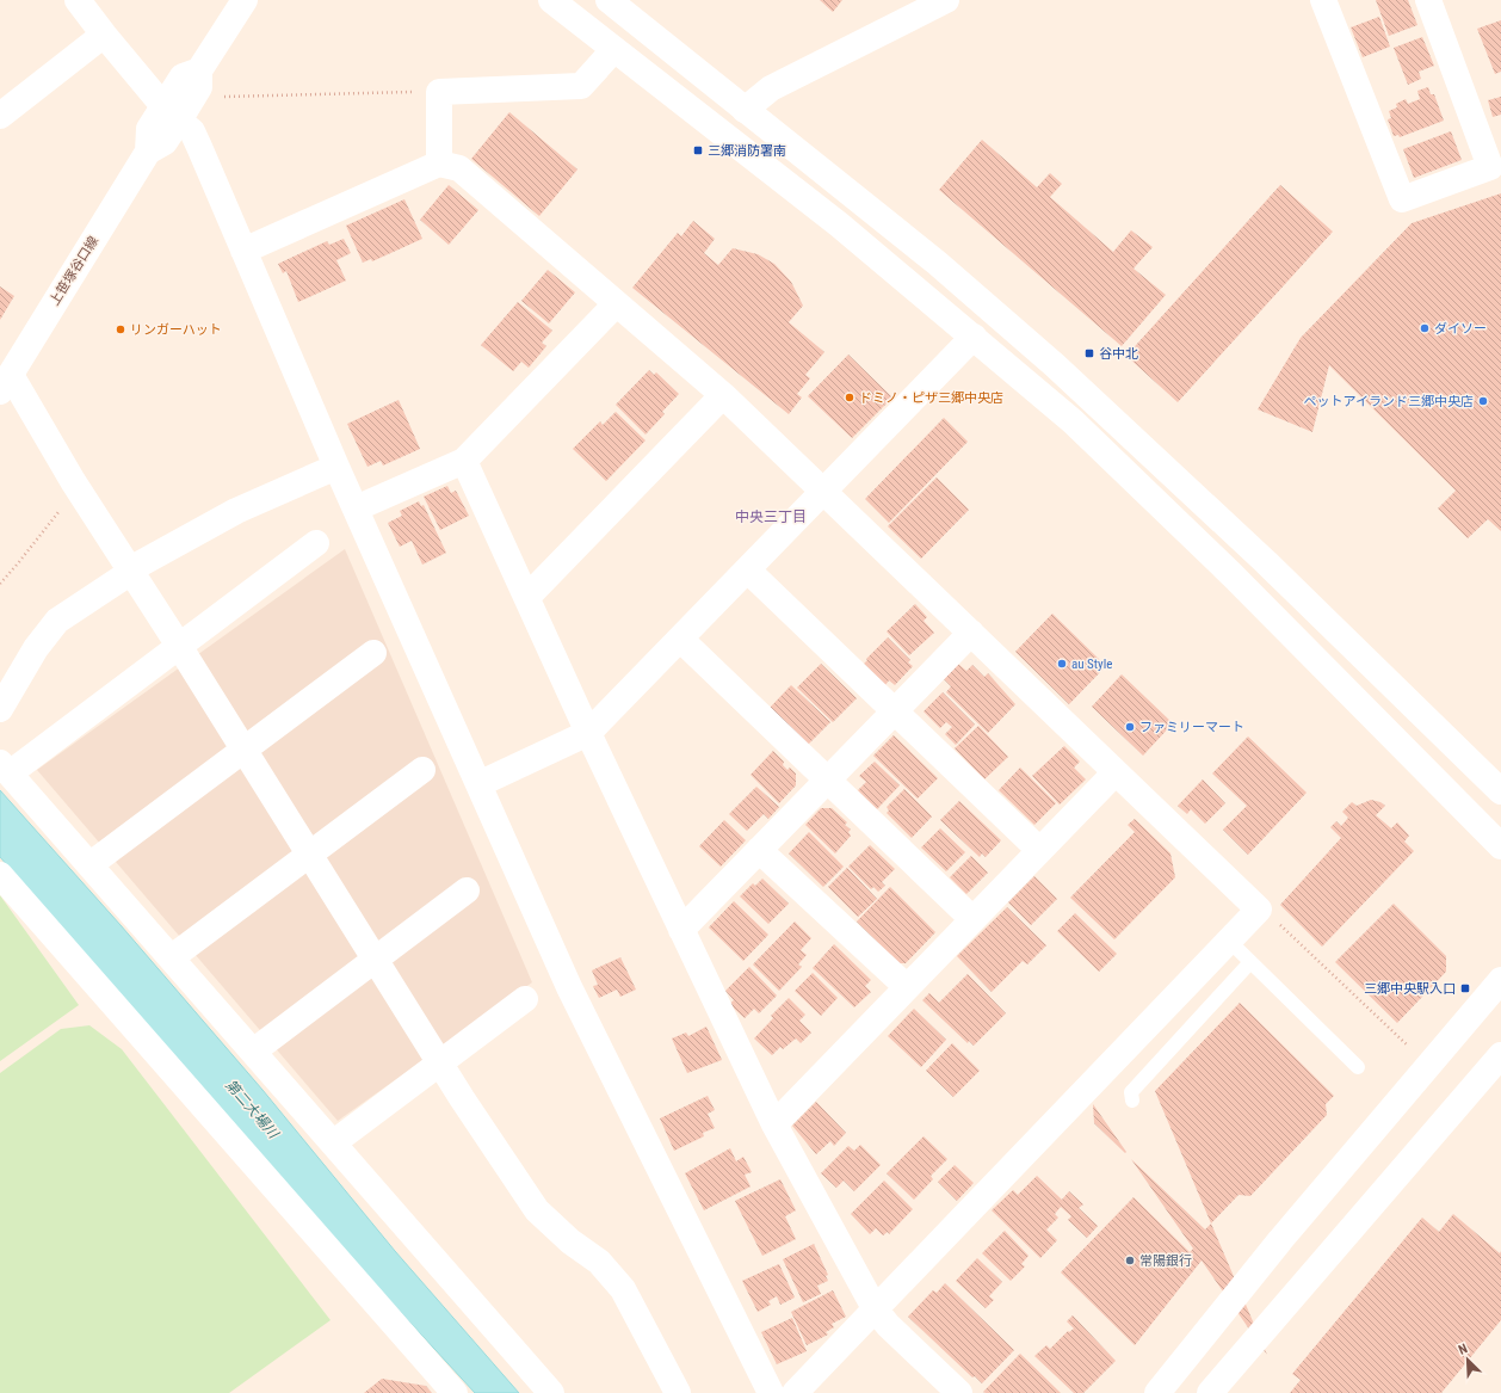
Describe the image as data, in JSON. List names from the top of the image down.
{
  "streets": {
    "street": ["上笹塚谷口線"]
  },
  "districts": ["中央三丁目"],
  "water": ["第二大場川"],
  "places": {
    "transit": ["三郷消防署南", "谷中北", "三郷中央駅入口"],
    "other": [
      "ダイソー",
      "リンガーハット",
      "ドミノ・ピザ三郷中央店",
      "ペットアイランド三郷中央店",
      "au Style",
      "ファミリーマート",
      "常陽銀行"
    ]
  },
  "north": "top left"
}
